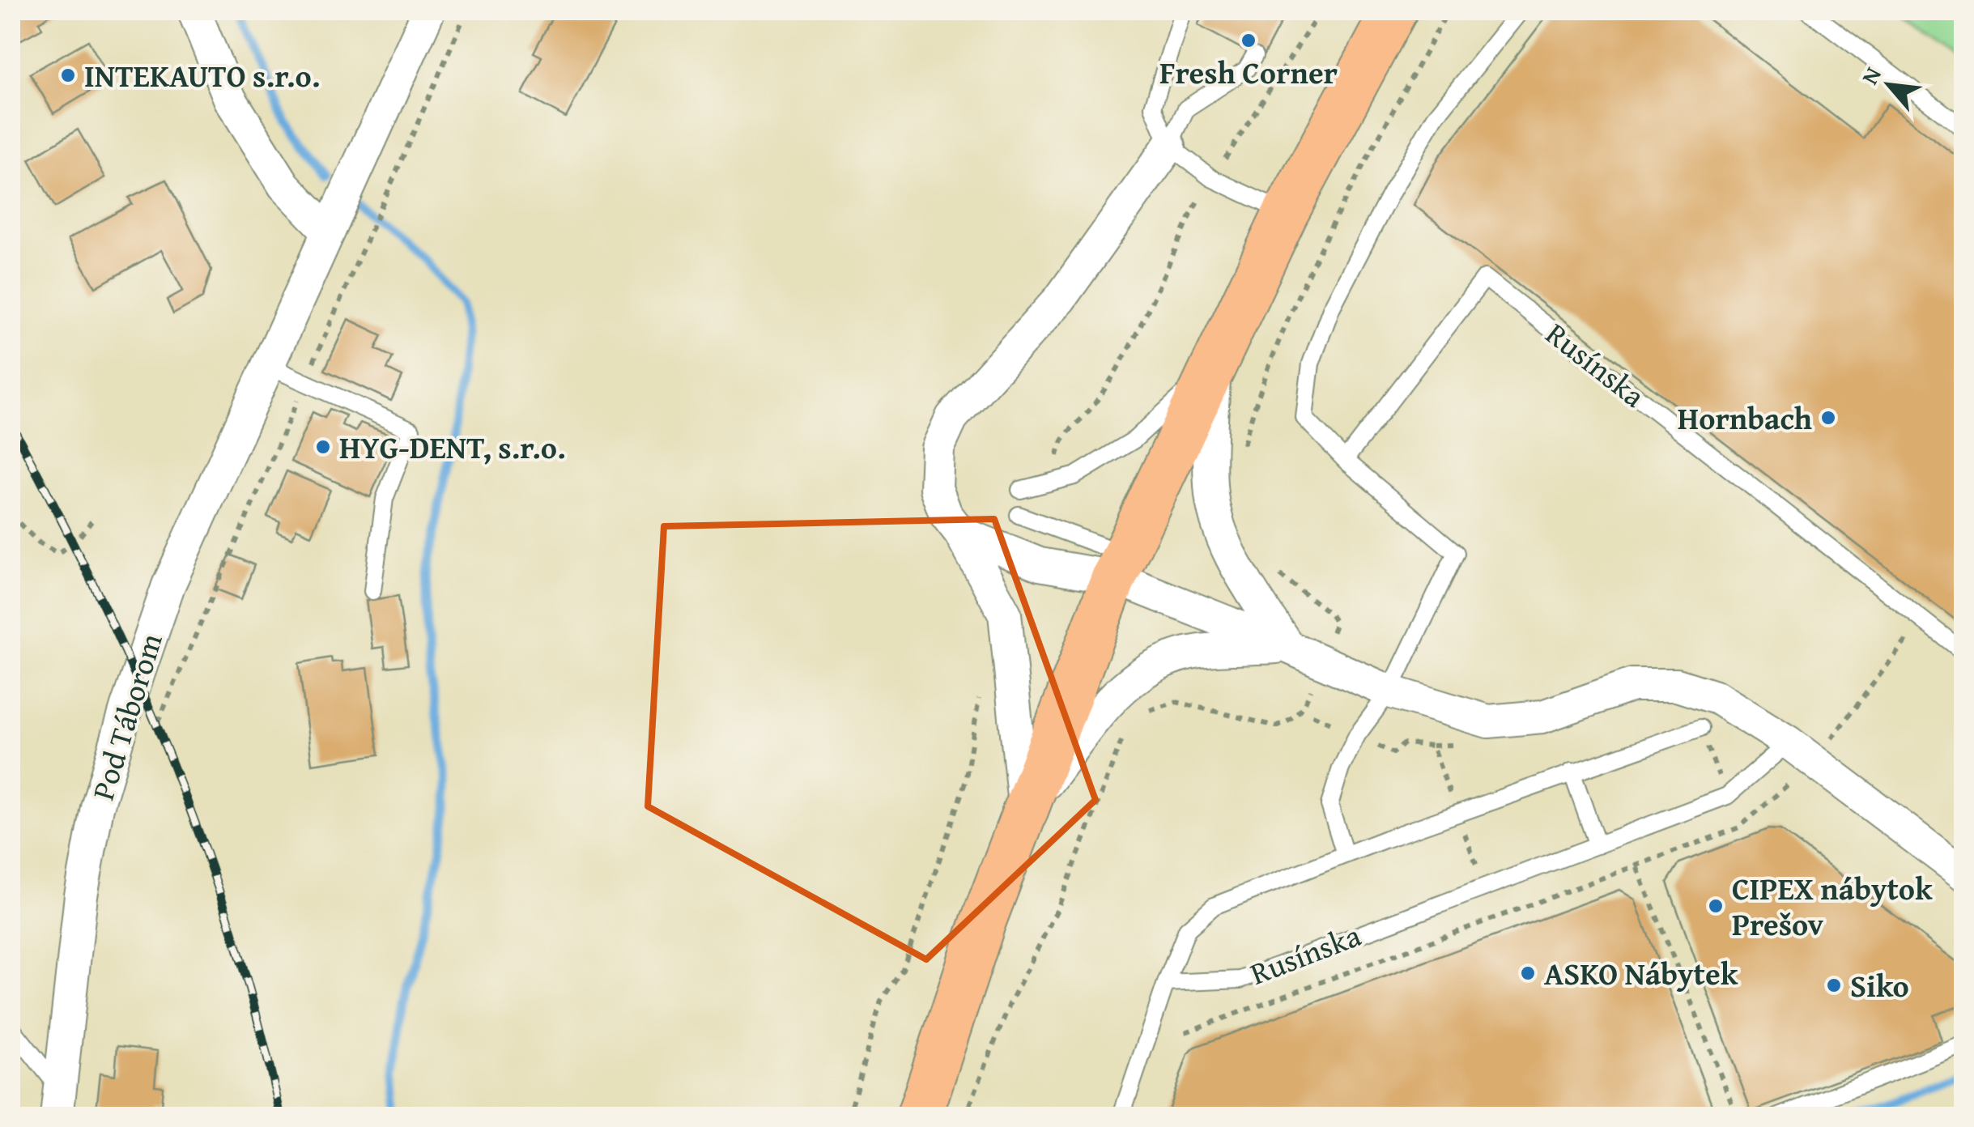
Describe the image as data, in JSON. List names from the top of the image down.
{
  "streets": {
    "street": ["Pod Táborom"],
    "lane": ["Rusínska"]
  },
  "places": [
    "Fresh Corner",
    "INTEKAUTO s.r.o.",
    "Hornbach",
    "HYG-DENT, s.r.o.",
    "CIPEX nábytok Prešov",
    "ASKO Nábytek",
    "Siko"
  ],
  "north": "top left"
}
